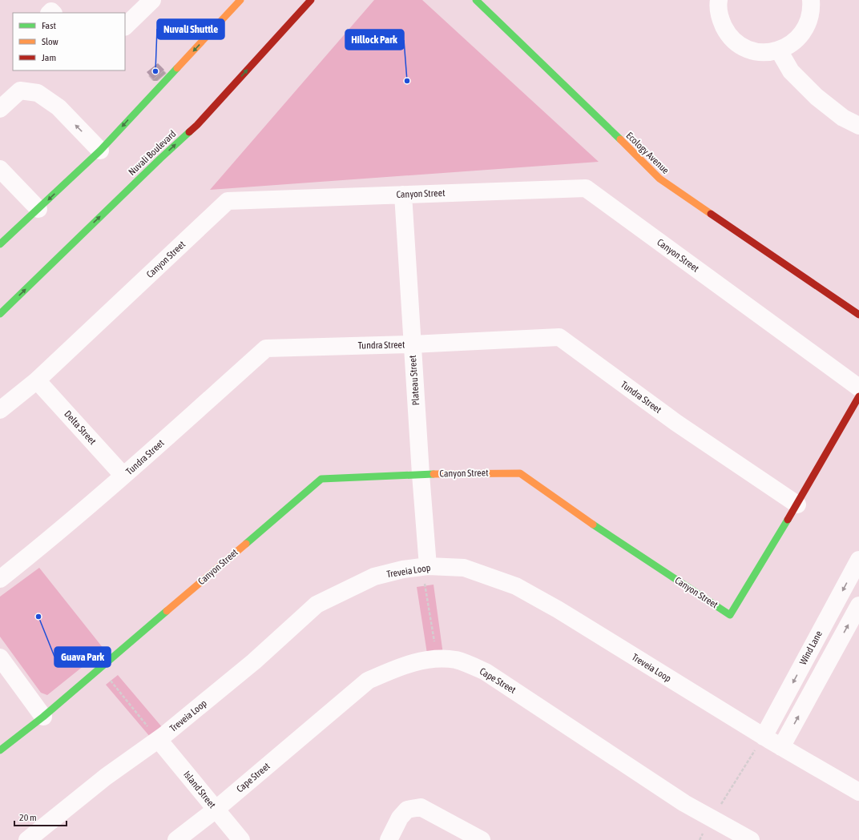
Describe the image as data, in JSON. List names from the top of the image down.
{
  "streets": {
    "street": [
      "Nuvali Boulevard",
      "Ecology Avenue",
      "Canyon Street",
      "Tundra Street",
      "Plateau Street",
      "Delta Street",
      "Treveia Loop",
      "Wind Lane",
      "Cape Street",
      "Island Street"
    ]
  },
  "crossings": [
    ["Canyon Street", "Tundra Street"],
    ["Canyon Street", "Plateau Street"],
    ["Canyon Street", "Delta Street"],
    ["Tundra Street", "Plateau Street"],
    ["Tundra Street", "Delta Street"],
    ["Plateau Street", "Treveia Loop"],
    ["Treveia Loop", "Wind Lane"],
    ["Treveia Loop", "Island Street"],
    ["Cape Street", "Island Street"]
  ],
  "places": ["Nuvali Shuttle", "Hillock Park", "Guava Park"],
  "legend": ["Fast", "Slow", "Jam"],
  "scale_bar": "20 m"
}
